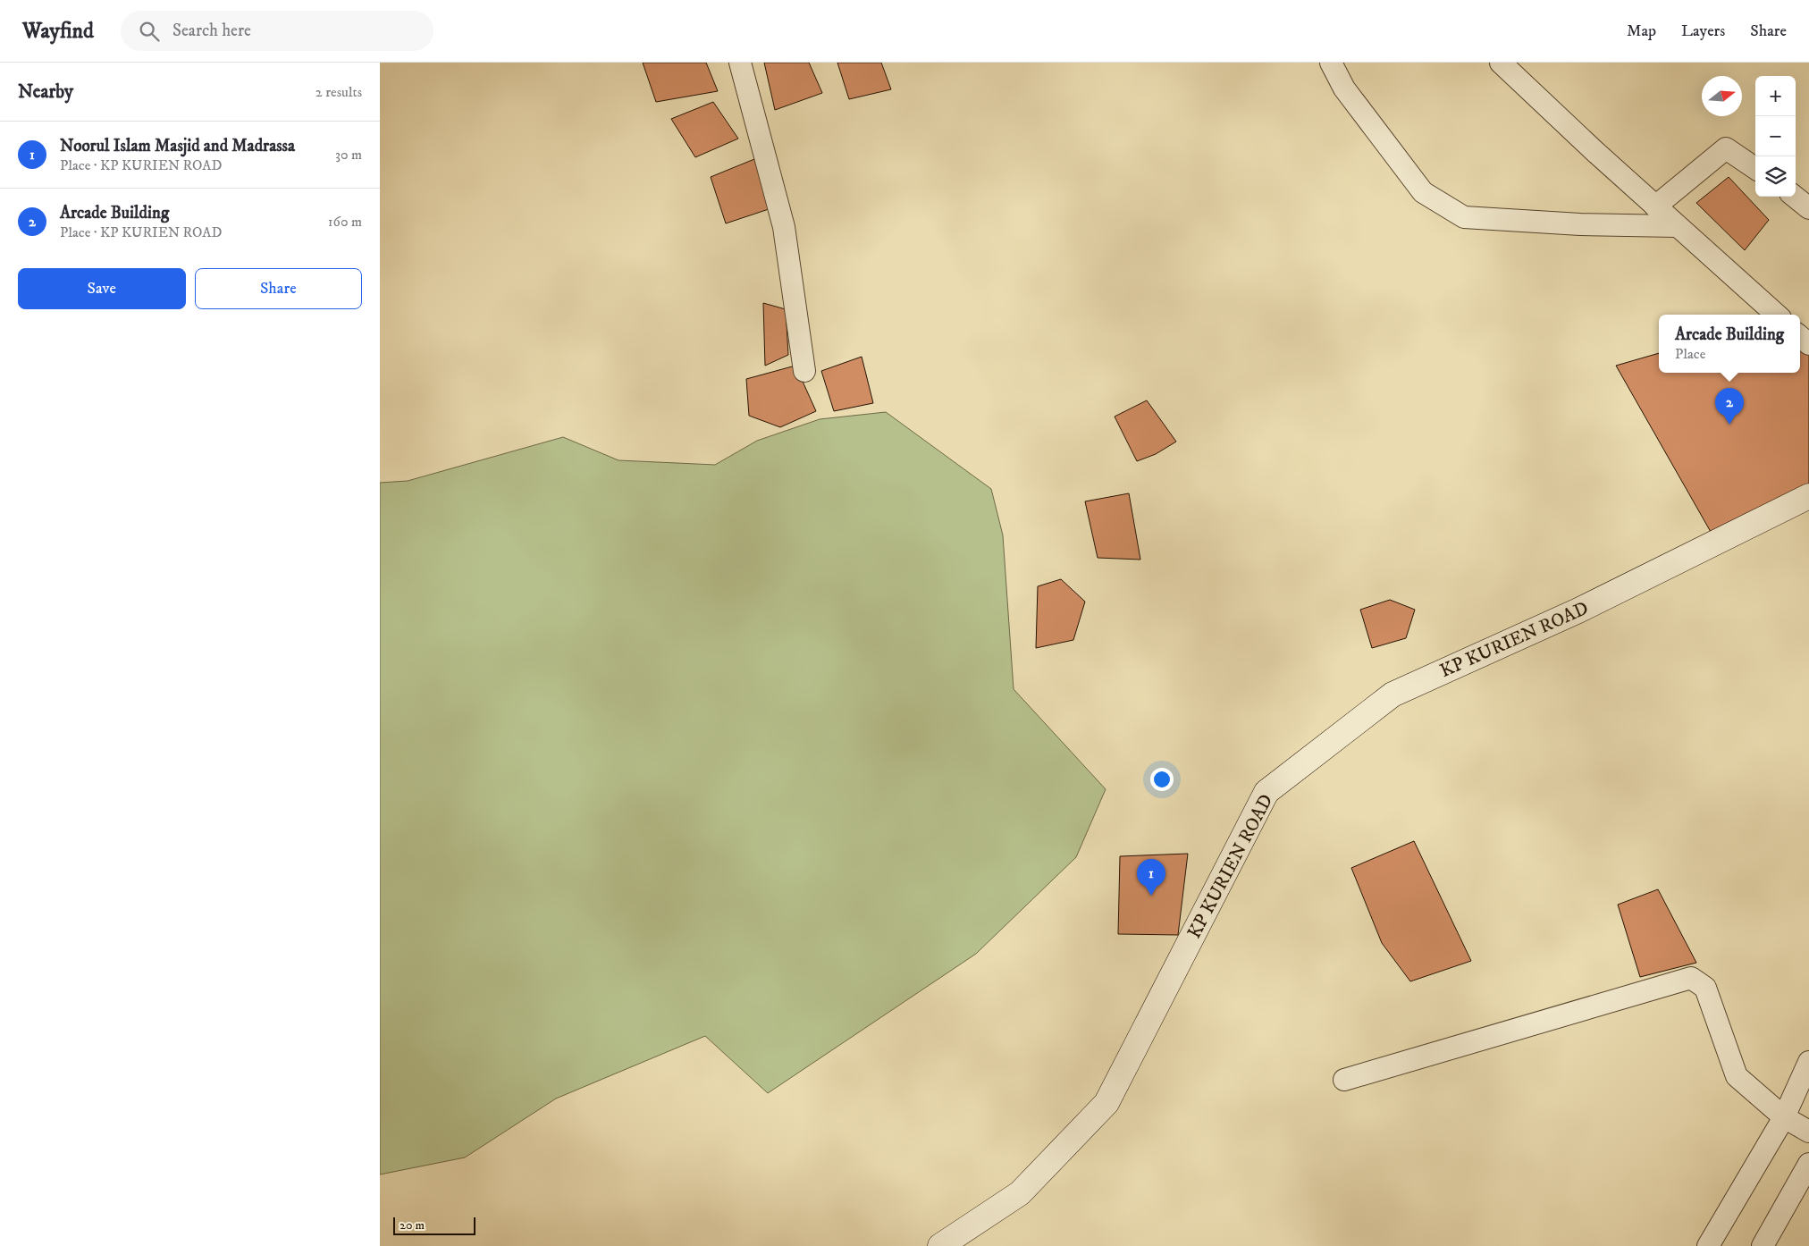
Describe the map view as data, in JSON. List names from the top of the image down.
{
  "streets": {
    "street": ["KP KURIEN ROAD"]
  },
  "scale_bar": "20 m",
  "north": "right",
  "page": {
    "header": "Wayfind",
    "search": "Search here",
    "nav": ["Map", "Layers", "Share"],
    "heading": ["Nearby", "2 results"],
    "map_buttons": ["+", "−"],
    "list": [
      {
        "mark": "1",
        "name": "Noorul Islam Masjid and Madrassa",
        "note": "Place · KP KURIEN ROAD",
        "value": "30 m"
      },
      {
        "mark": "2",
        "name": "Arcade Building",
        "note": "Place · KP KURIEN ROAD",
        "value": "160 m"
      }
    ],
    "buttons": ["Save", "Share"],
    "popup": ["Arcade Building", "Place"],
    "pins": ["2", "1"],
    "scale": "20 m"
  }
}
